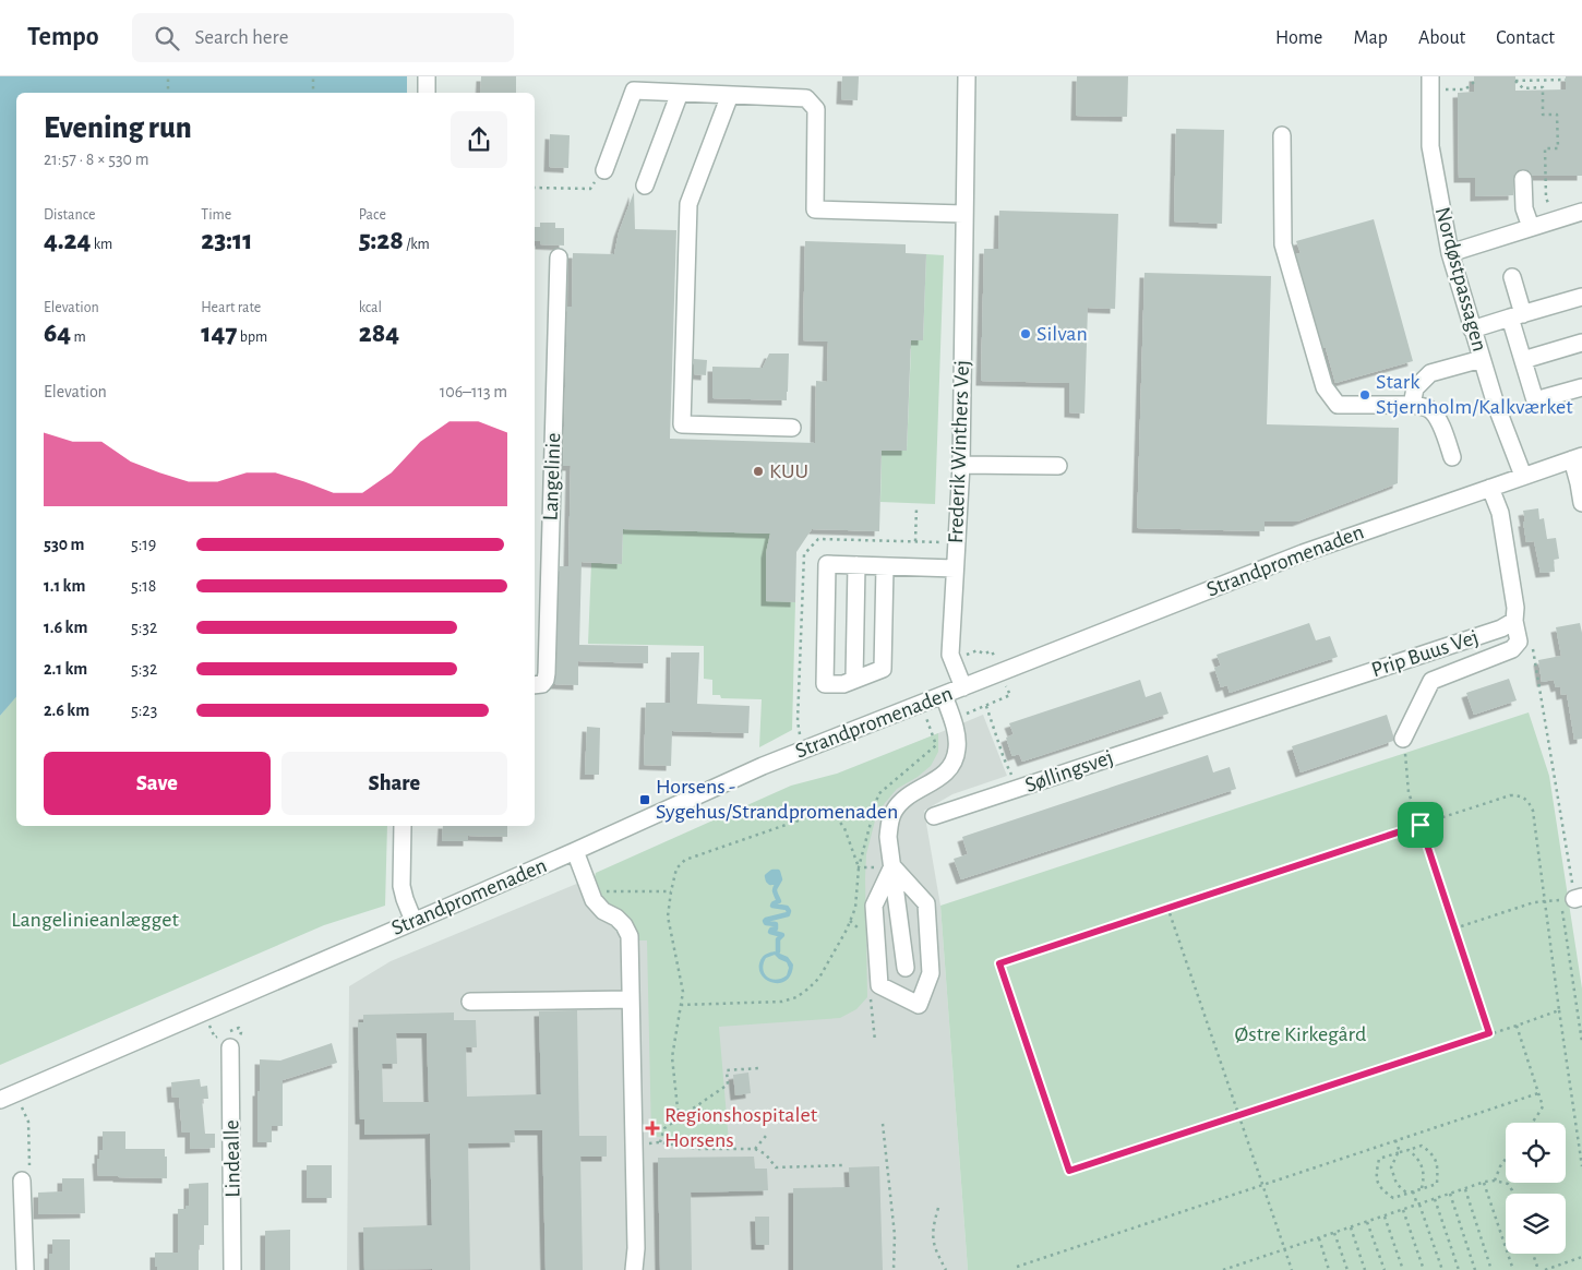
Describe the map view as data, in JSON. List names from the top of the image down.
{
  "streets": {
    "street": [
      "Nordøstpassagen",
      "Frederik Winthers Vej",
      "Langelinie",
      "Strandpromenaden",
      "Prip Buus Vej",
      "Søllingsvej",
      "Lindealle"
    ]
  },
  "crossings": [
    ["Nordøstpassagen", "Strandpromenaden"],
    ["Frederik Winthers Vej", "Strandpromenaden"],
    ["Prip Buus Vej", "Søllingsvej"]
  ],
  "parks": ["Langelinieanlægget", "Østre Kirkegård"],
  "places": {
    "other": ["Silvan", "Stark Stjernholm/Kalkværket", "KUU"],
    "transit": ["Horsens - Sygehus/Strandpromenaden"],
    "health": ["Regionshospitalet Horsens"]
  },
  "page": {
    "header": "Tempo",
    "search": "Search here",
    "nav": [
      "Home",
      "Map",
      "About",
      "Contact"
    ],
    "heading": ["Evening run", "21:57 · 8 × 530 m"],
    "stats": [
      ["Distance", "4.24 km"],
      ["Time", "23:11"],
      ["Pace", "5:28 /km"],
      ["Elevation", "64 m"],
      ["Heart rate", "147 bpm"],
      ["kcal", "284"]
    ],
    "chart": ["Elevation", "106–113 m"],
    "list": [
      {
        "name": "530 m",
        "note": "5:19"
      },
      {
        "name": "1.1 km",
        "note": "5:18"
      },
      {
        "name": "1.6 km",
        "note": "5:32"
      },
      {
        "name": "2.1 km",
        "note": "5:32"
      },
      {
        "name": "2.6 km",
        "note": "5:23"
      }
    ],
    "buttons": ["Save", "Share"]
  }
}
